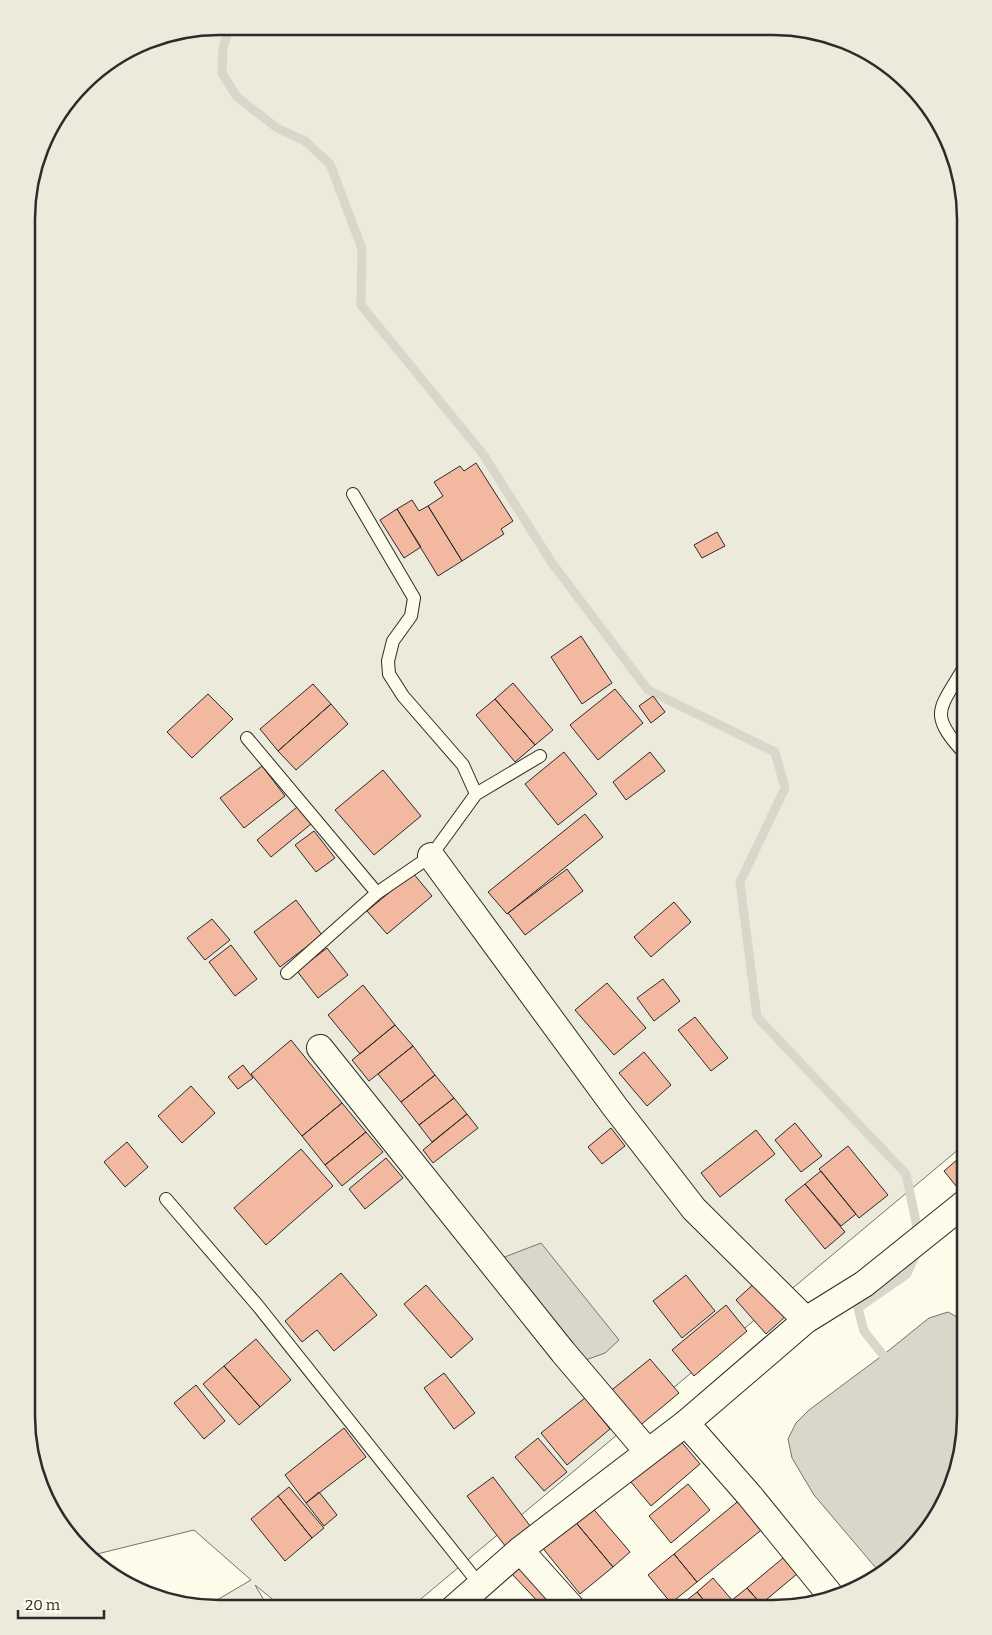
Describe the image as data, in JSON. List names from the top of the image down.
{
  "scale_bar": "20 m"
}
